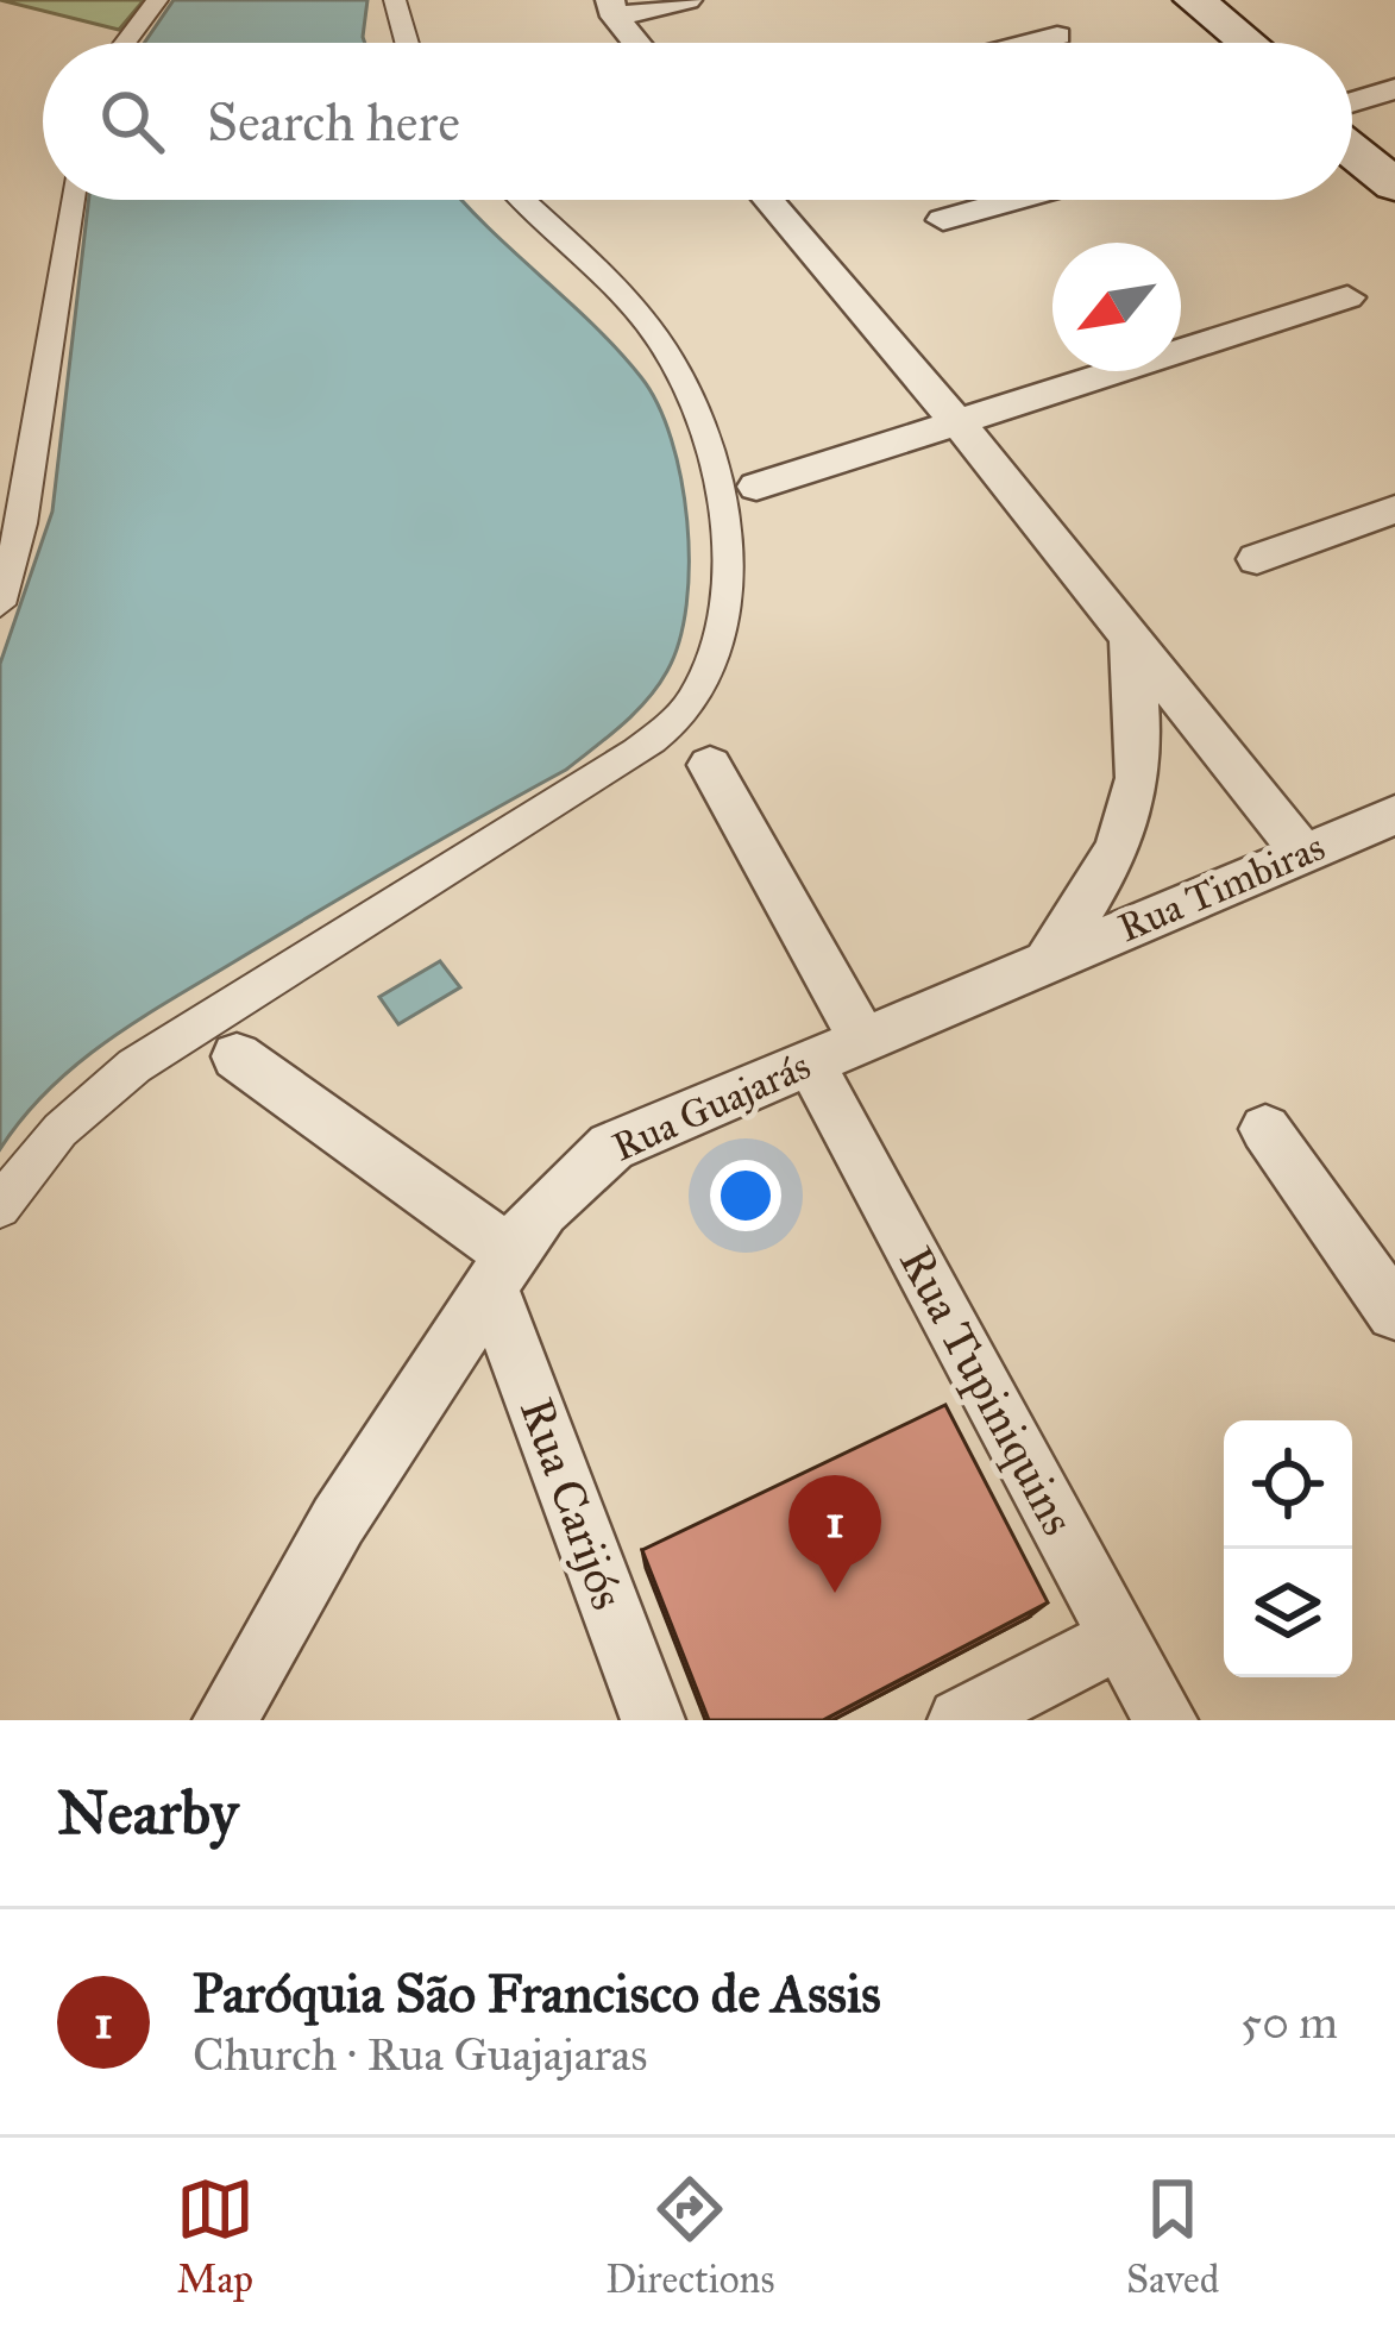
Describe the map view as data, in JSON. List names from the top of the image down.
{
  "streets": {
    "street": [
      "Rua Timbiras",
      "Rua Guajarás",
      "Rua Tupiniquins",
      "Rua Carijós"
    ]
  },
  "crossings": [
    ["Rua Timbiras", "Rua Guajarás"],
    ["Rua Guajarás", "Rua Tupiniquins"],
    ["Rua Guajarás", "Rua Carijós"]
  ],
  "north": "bottom left",
  "page": {
    "search": "Search here",
    "pins": "1",
    "heading": "Nearby",
    "list": [
      {
        "mark": "1",
        "name": "Paróquia São Francisco de Assis",
        "note": "Church · Rua Guajajaras",
        "value": "50 m"
      }
    ],
    "nav": ["Map", "Directions", "Saved"]
  }
}
